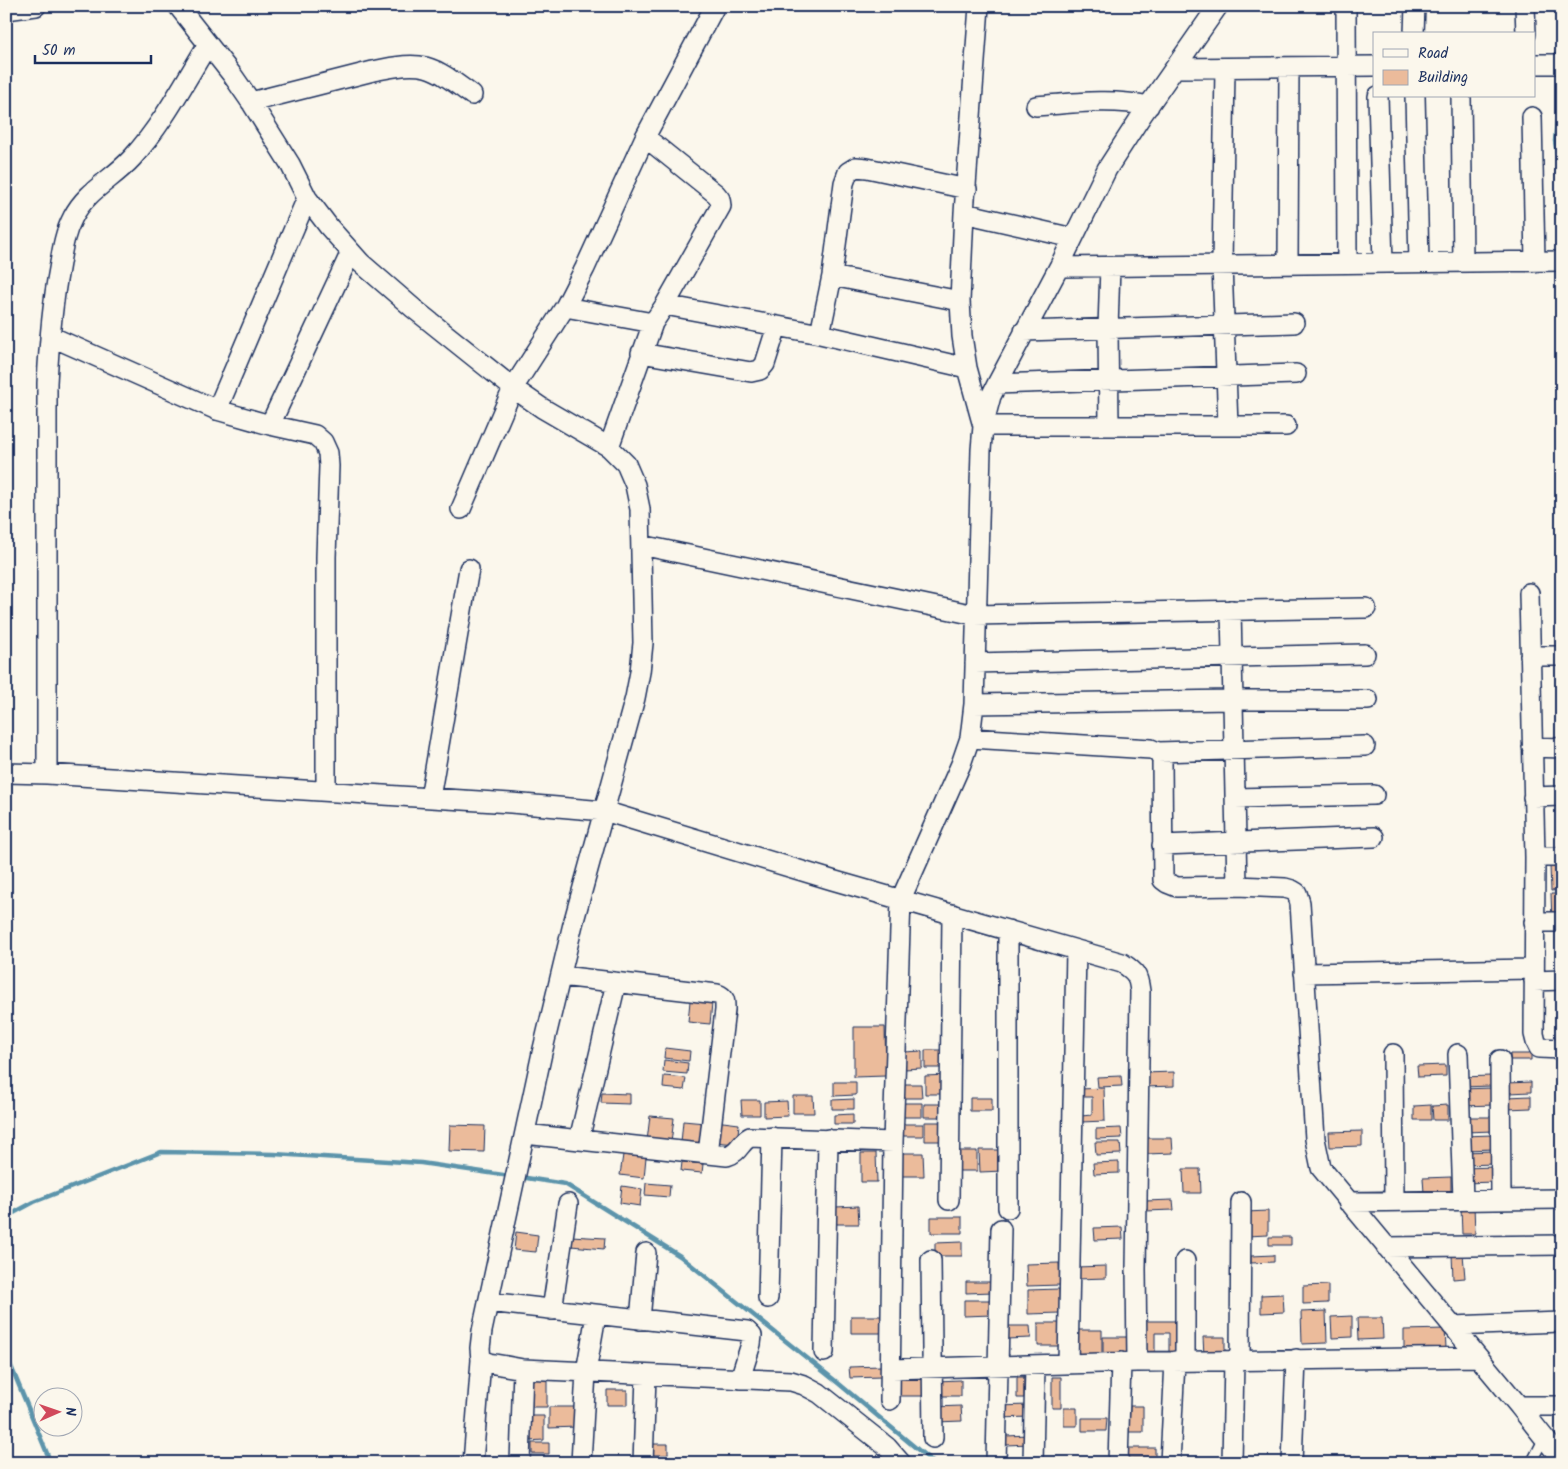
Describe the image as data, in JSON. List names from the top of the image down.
{
  "legend": ["Road", "Building"],
  "scale_bar": "50 m",
  "north": "right"
}
